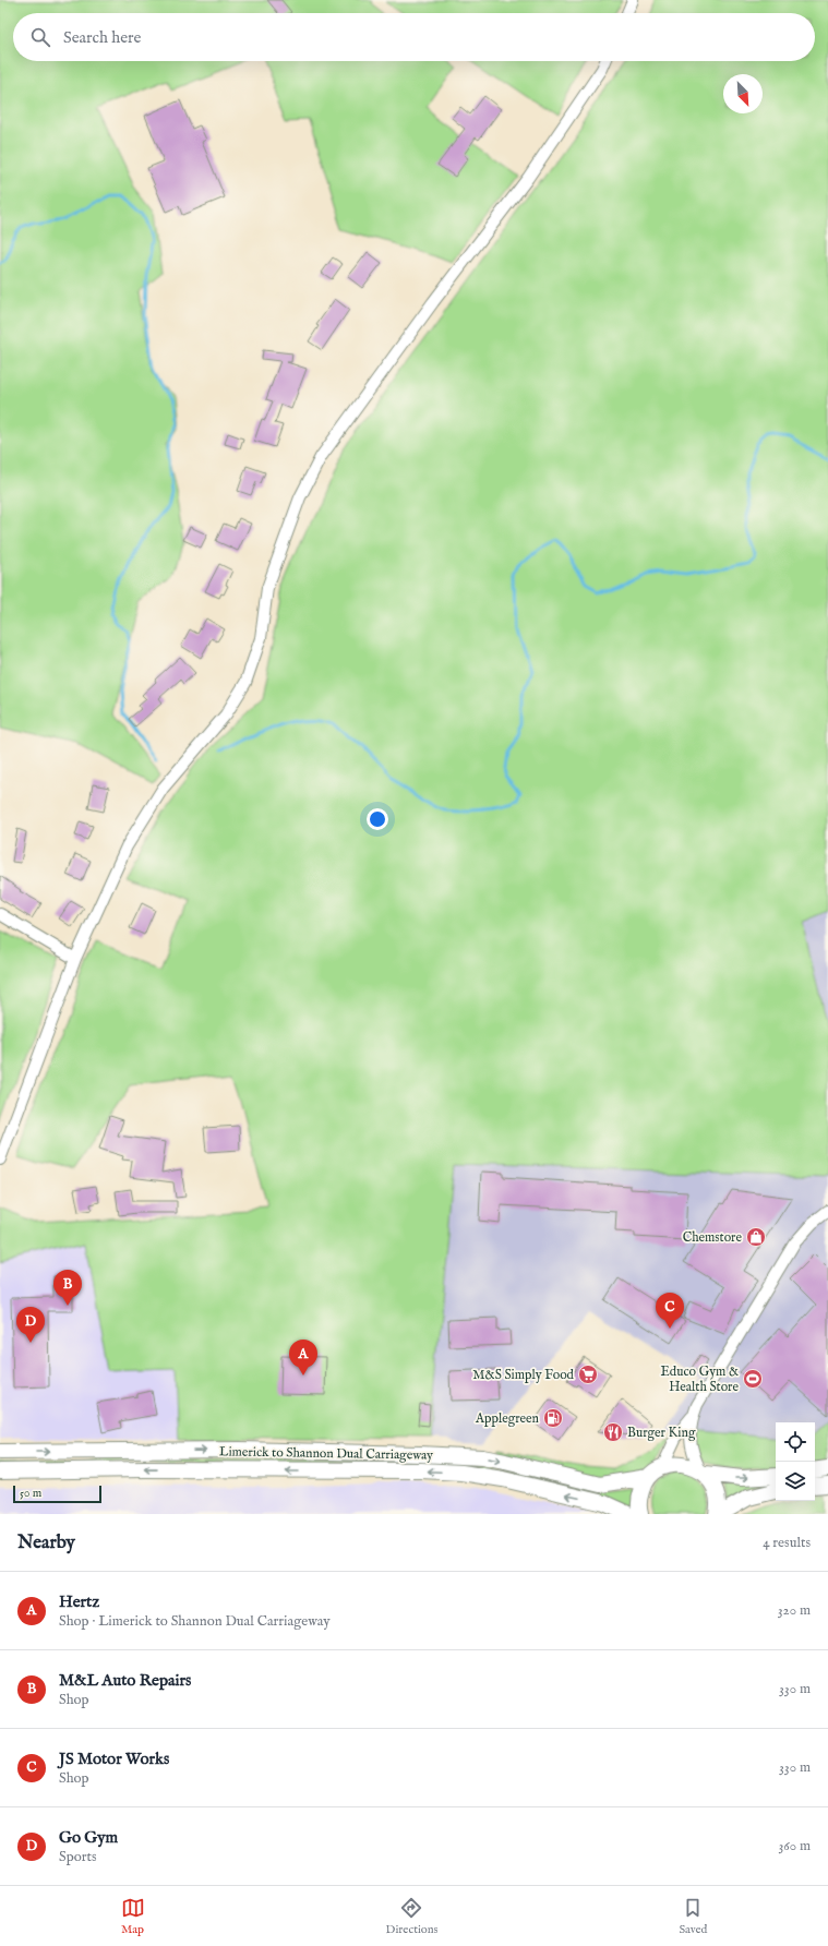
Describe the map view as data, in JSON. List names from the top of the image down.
{
  "streets": {
    "main road": ["Limerick to Shannon Dual Carriageway"]
  },
  "places": {
    "shop": ["Chemstore"],
    "supermarket": ["M&S Simply Food"],
    "sports": ["Educo Gym & Health Store"],
    "fuel station": ["Applegreen"],
    "restaurant": ["Burger King"]
  },
  "scale_bar": "50 m",
  "north": "bottom right",
  "page": {
    "search": "Search here",
    "pins": [
      "B",
      "C",
      "D",
      "A"
    ],
    "scale": "50 m",
    "heading": ["Nearby", "4 results"],
    "list": [
      {
        "mark": "A",
        "name": "Hertz",
        "note": "Shop · Limerick to Shannon Dual Carriageway",
        "value": "320 m"
      },
      {
        "mark": "B",
        "name": "M&L Auto Repairs",
        "note": "Shop",
        "value": "330 m"
      },
      {
        "mark": "C",
        "name": "JS Motor Works",
        "note": "Shop",
        "value": "330 m"
      },
      {
        "mark": "D",
        "name": "Go Gym",
        "note": "Sports",
        "value": "360 m"
      }
    ],
    "nav": ["Map", "Directions", "Saved"]
  }
}
